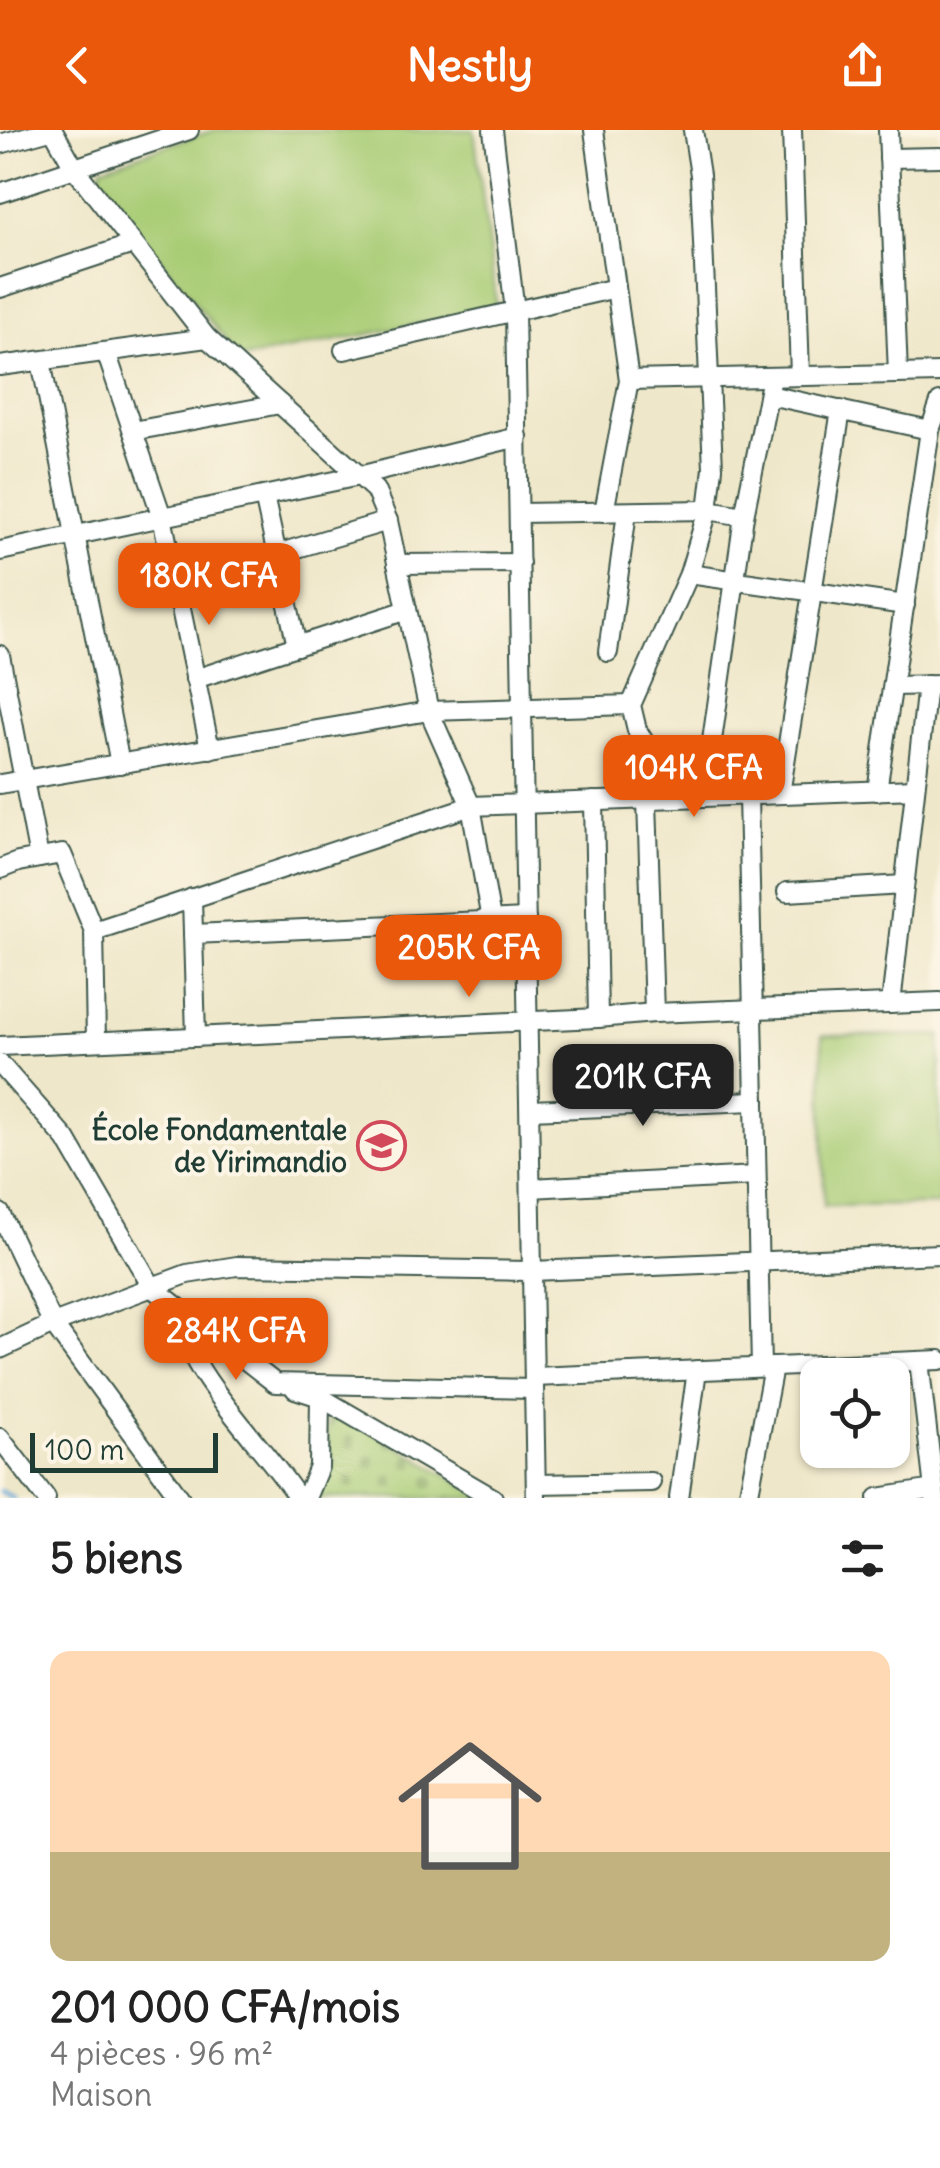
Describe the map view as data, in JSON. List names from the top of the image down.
{
  "places": {
    "school or university": ["École Fondamentale de Yirimandio"]
  },
  "scale_bar": "100 m",
  "page": {
    "header": "Nestly",
    "price": [
      "180K CFA",
      "104K CFA",
      "205K CFA",
      "201K CFA",
      "284K CFA"
    ],
    "scale": "100 m",
    "heading": "5 biens",
    "list": [
      {
        "name": "201 000 CFA/mois",
        "note": "4 pièces · 96 m² · Maison"
      }
    ]
  }
}
